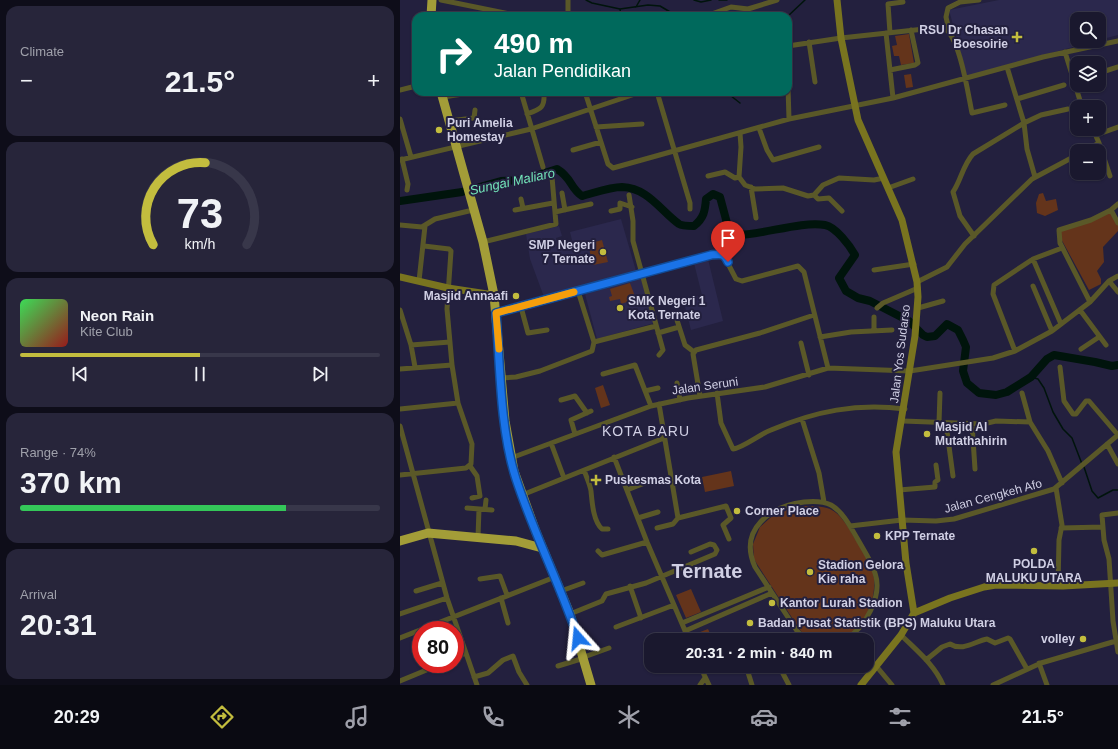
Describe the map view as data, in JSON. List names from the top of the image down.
{
  "streets": {
    "street": ["Jalan Yos Sudarso", "Jalan Seruni", "Jalan Cengkeh Afo"]
  },
  "crossings": [
    ["Jalan Yos Sudarso", "Jalan Seruni"],
    ["Jalan Yos Sudarso", "Jalan Cengkeh Afo"]
  ],
  "districts": ["KOTA BARU", "Ternate"],
  "water": ["Sungai Maliaro"],
  "places": {
    "health": ["RSU Dr Chasan Boesoirie", "Puskesmas Kota"],
    "other": [
      "Puri Amelia Homestay",
      "SMP Negeri 7 Ternate",
      "Masjid Annaafi",
      "SMK Negeri 1 Kota Ternate",
      "Masjid Al Mutathahirin",
      "Corner Place",
      "KPP Ternate",
      "POLDA MALUKU UTARA",
      "Stadion Gelora Kie raha",
      "Kantor Lurah Stadion",
      "Badan Pusat Statistik (BPS) Maluku Utara",
      "volley"
    ]
  },
  "page": {
    "tile": [
      "Climate",
      ["Range · 74%", "370 km"],
      ["Arrival", "20:31"]
    ],
    "map_buttons": ["+", "−"],
    "turn": ["490 m", "Jalan Pendidikan"],
    "heat": ["−", "21.5°", "+"],
    "song": ["Neon Rain", "Kite Club"],
    "limit": "80",
    "trip": "20:31 · 2 min · 840 m",
    "tabs": ["20:29", "21.5°"],
    "gauge": ["73", "km/h"]
  }
}
